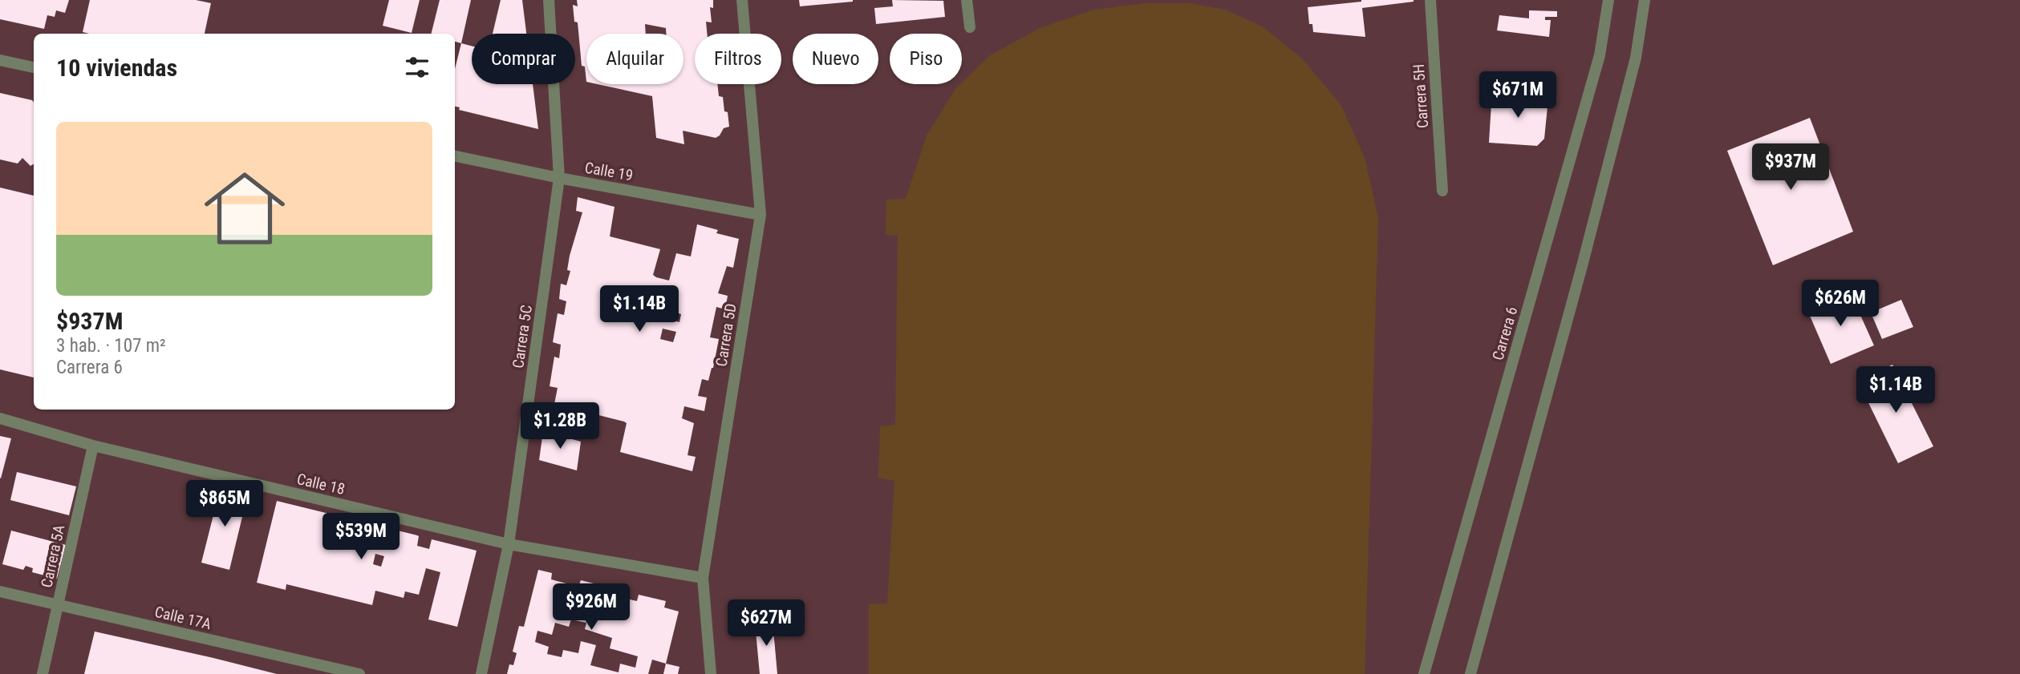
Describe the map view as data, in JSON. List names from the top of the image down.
{
  "streets": {
    "street": [
      "Carrera 5H",
      "Calle 19",
      "Carrera 6",
      "Carrera 5D",
      "Carrera 5C",
      "Calle 18",
      "Carrera 5A",
      "Calle 17A"
    ]
  },
  "crossings": [
    ["Calle 19", "Carrera 5D"],
    ["Calle 19", "Carrera 5C"],
    ["Carrera 5D", "Calle 18"],
    ["Carrera 5C", "Calle 18"],
    ["Calle 18", "Carrera 5A"],
    ["Carrera 5A", "Calle 17A"]
  ],
  "page": {
    "chip": [
      "Comprar",
      "Alquilar",
      "Filtros",
      "Nuevo",
      "Piso"
    ],
    "heading": "10 viviendas",
    "price": [
      "$671M",
      "$937M",
      "$626M",
      "$1.14B",
      "$1.14B",
      "$1.28B",
      "$865M",
      "$539M",
      "$926M",
      "$627M"
    ],
    "list": [
      {
        "name": "$937M",
        "note": "3 hab. · 107 m² · Carrera 6"
      }
    ]
  }
}
